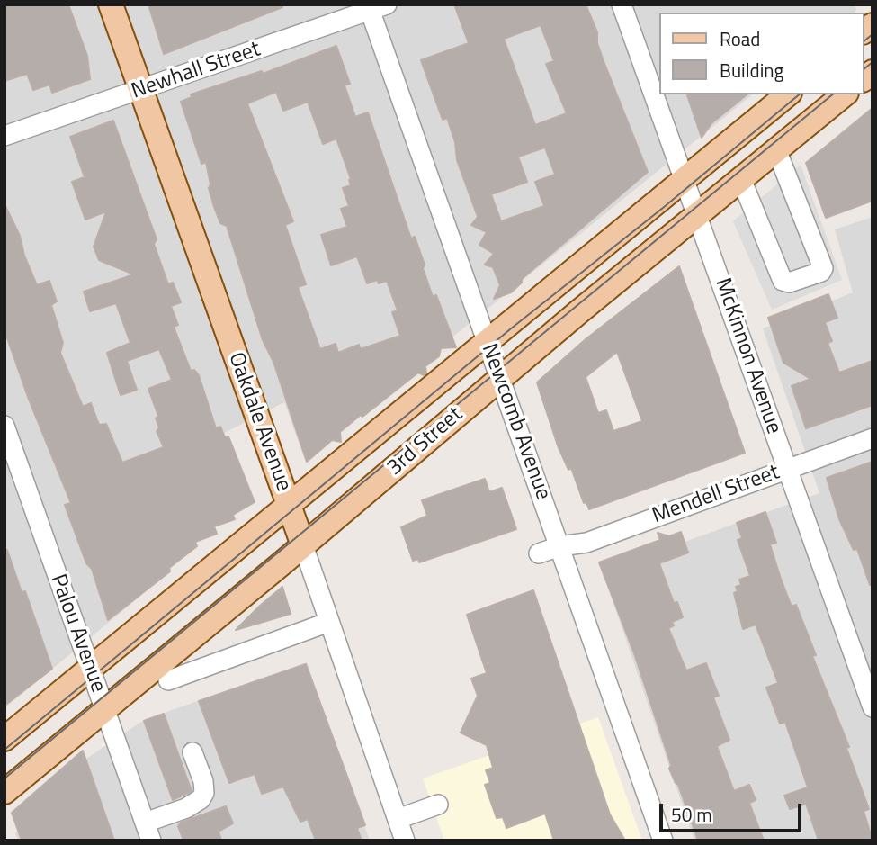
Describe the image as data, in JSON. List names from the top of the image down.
{
  "streets": {
    "main road": ["Oakdale Avenue", "3rd Street"],
    "street": [
      "Newhall Street",
      "McKinnon Avenue",
      "Newcomb Avenue",
      "Mendell Street",
      "Palou Avenue"
    ]
  },
  "crossings": [
    ["Newhall Street", "Oakdale Avenue"],
    ["Newhall Street", "Newcomb Avenue"],
    ["McKinnon Avenue", "3rd Street"],
    ["McKinnon Avenue", "Mendell Street"],
    ["Oakdale Avenue", "3rd Street"],
    ["Newcomb Avenue", "3rd Street"],
    ["Newcomb Avenue", "Mendell Street"],
    ["3rd Street", "Palou Avenue"]
  ],
  "legend": ["Road", "Building"],
  "scale_bar": "50 m"
}
